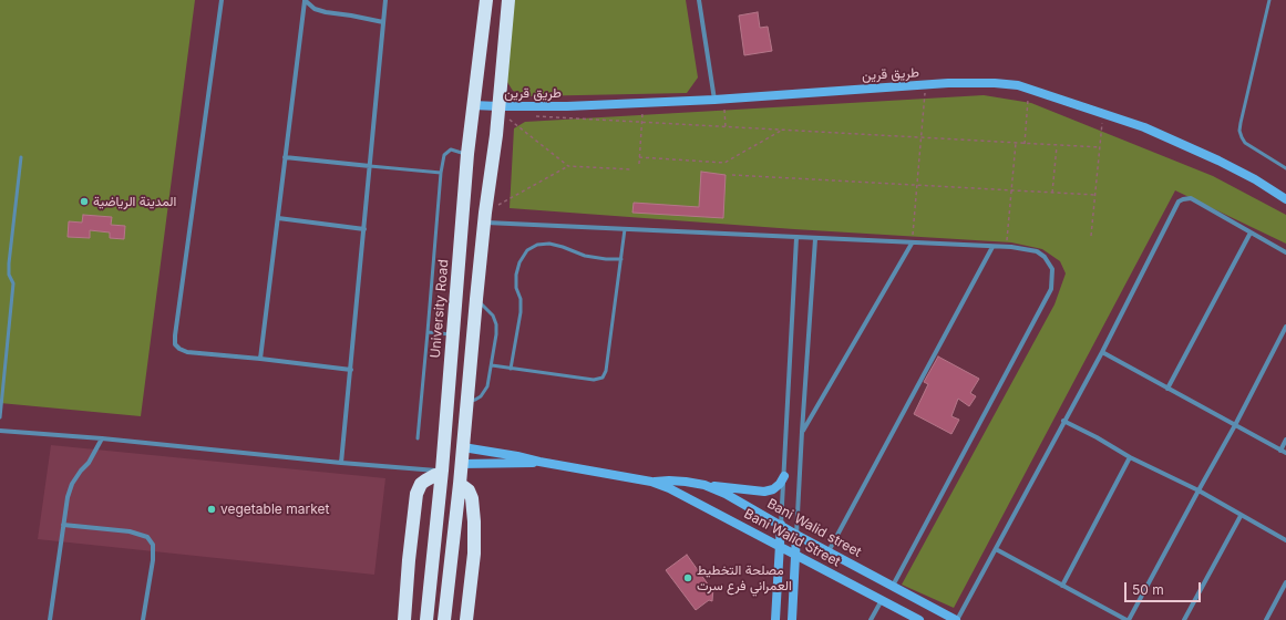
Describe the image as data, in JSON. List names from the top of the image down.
{
  "streets": {
    "highway": ["University Road"],
    "street": ["طريق قرين", "Bani Walid street", "Bani Walid Street"]
  },
  "crossings": [
    ["طريق قرين", "University Road"],
    ["Bani Walid street", "Bani Walid Street"]
  ],
  "places": ["المدينة الرياضية", "vegetable market", "مصلحة التخطيط العمراني فرع سرت"],
  "scale_bar": "50 m"
}
